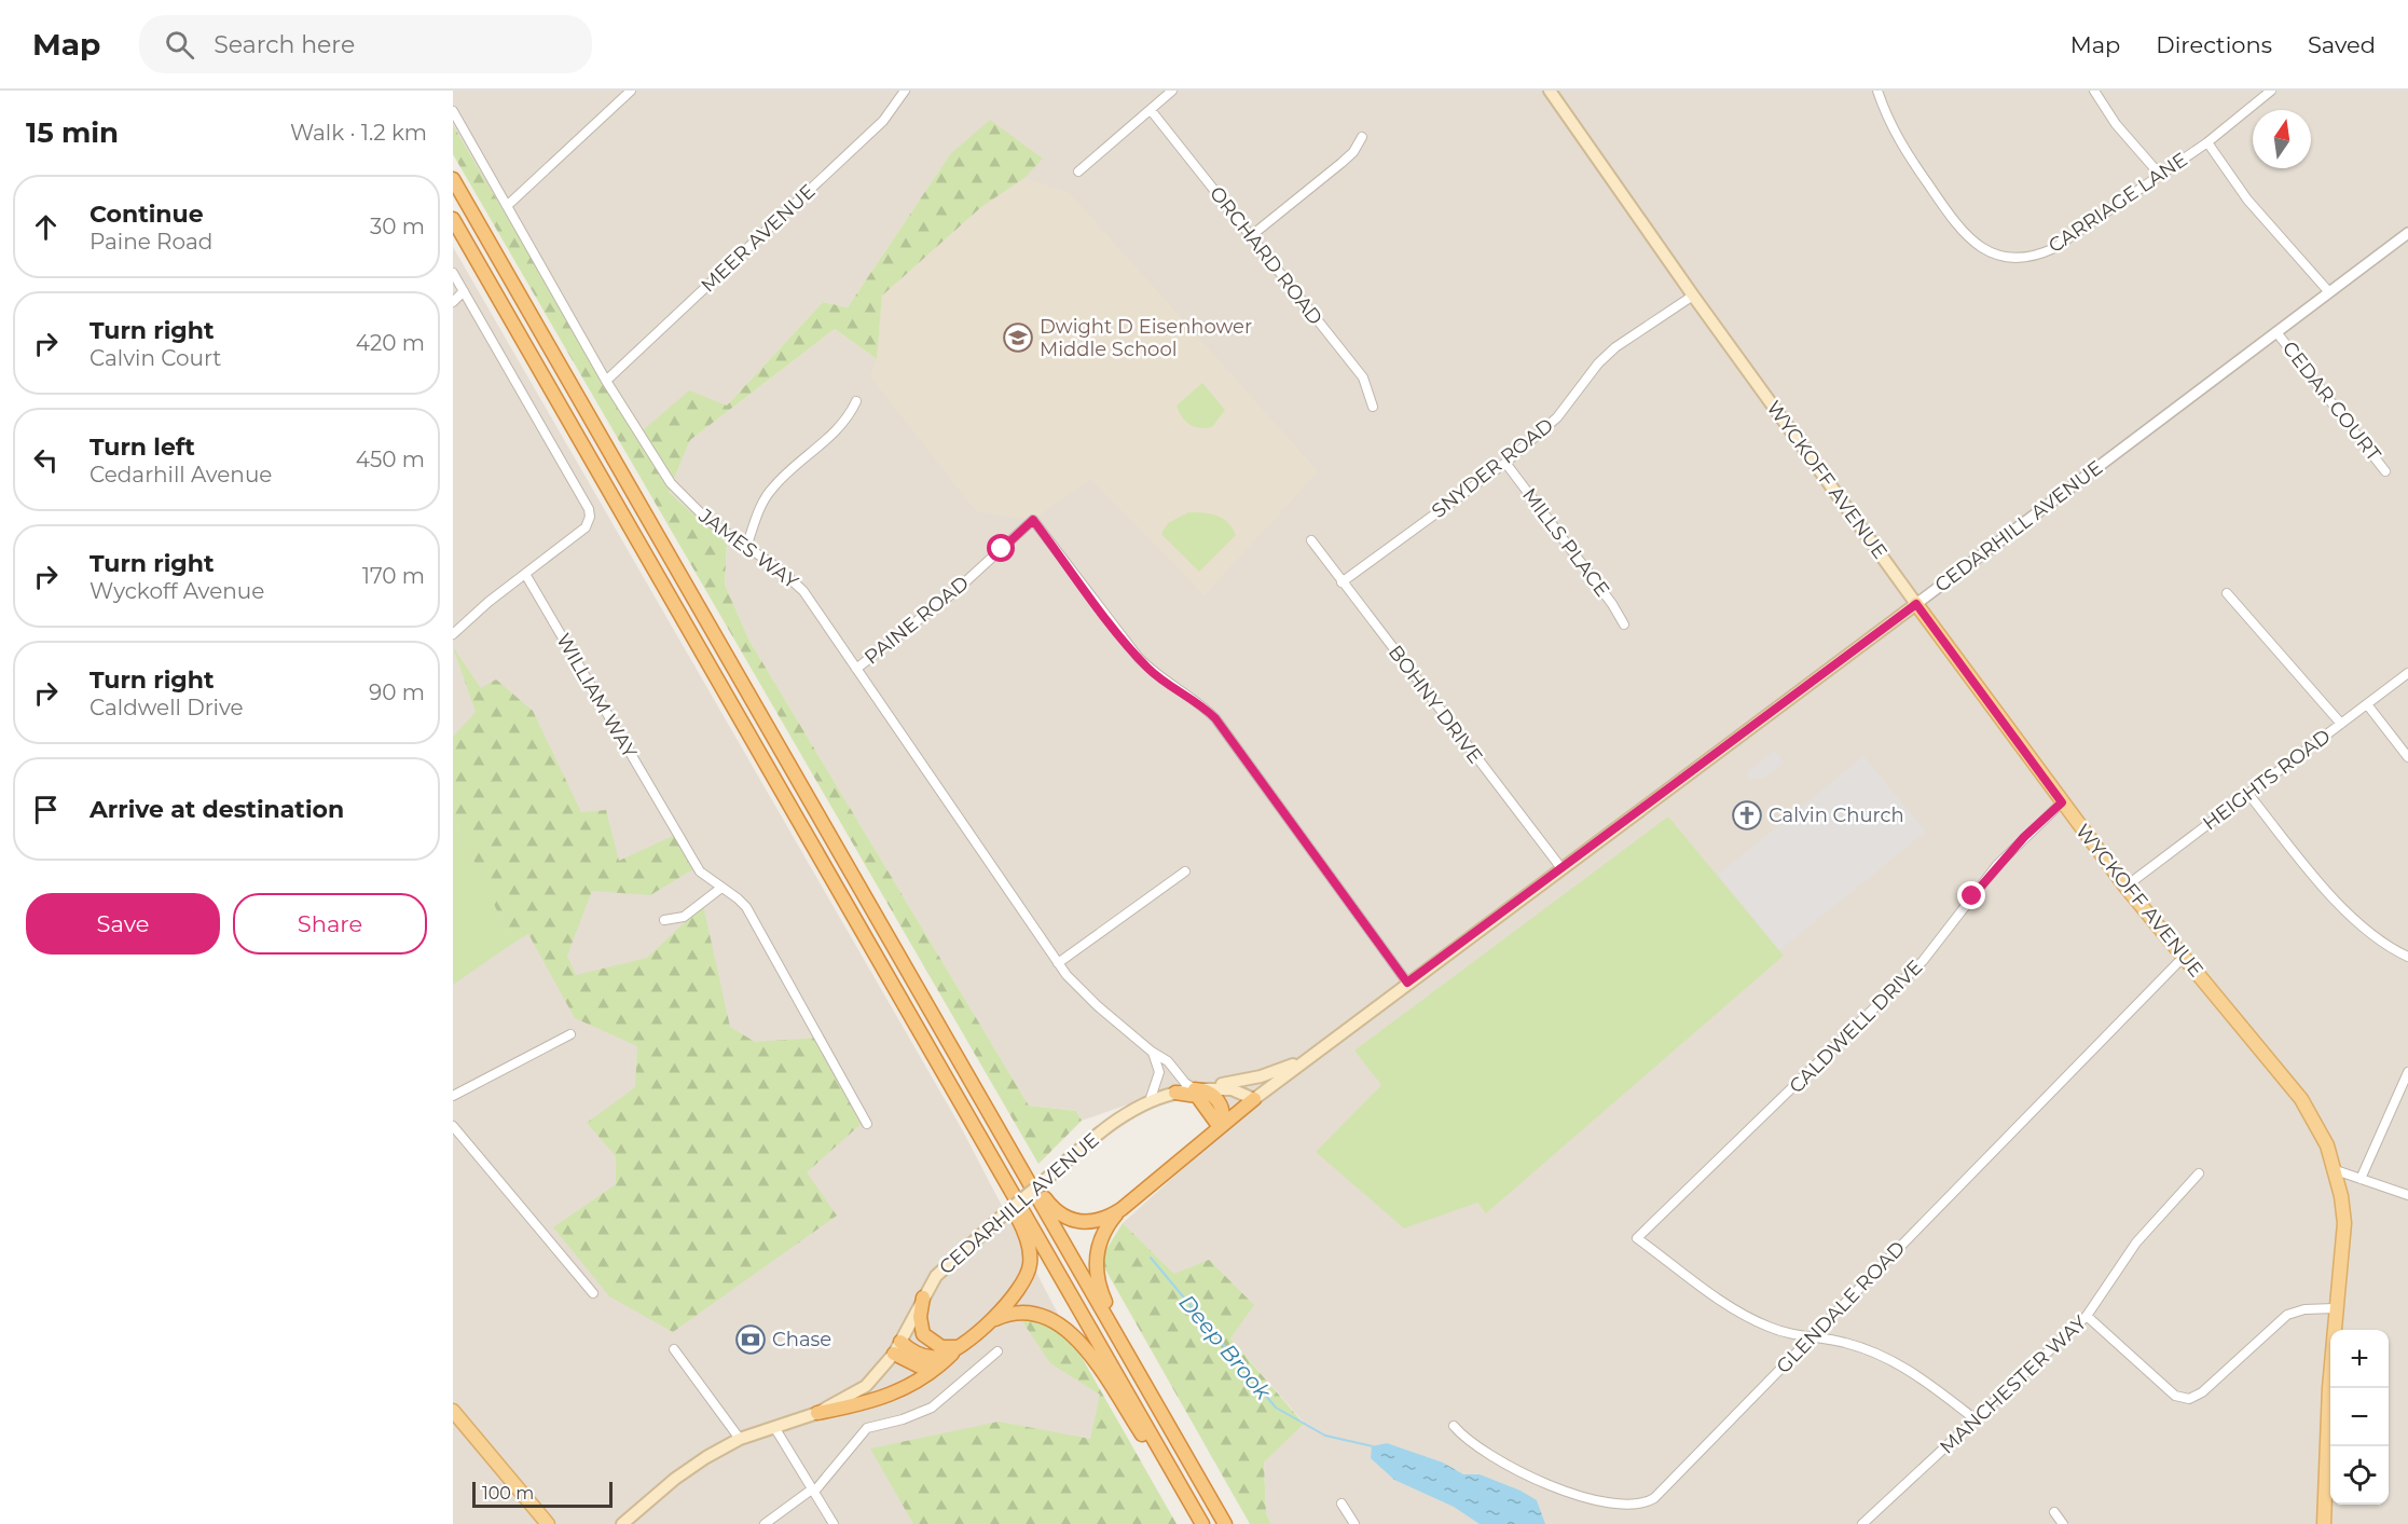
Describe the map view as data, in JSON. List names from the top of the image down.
{
  "streets": {
    "main road": ["WYCKOFF AVENUE", "CEDARHILL AVENUE"],
    "street": [
      "CARRIAGE LANE",
      "MEER AVENUE",
      "ORCHARD ROAD",
      "CEDAR COURT",
      "SNYDER ROAD",
      "MILLS PLACE",
      "JAMES WAY",
      "PAINE ROAD",
      "WILLIAM WAY",
      "BOHNY DRIVE",
      "HEIGHTS ROAD",
      "CALDWELL DRIVE",
      "GLENDALE ROAD",
      "MANCHESTER WAY"
    ]
  },
  "crossings": [
    ["MEER AVENUE", "JAMES WAY"],
    ["CEDAR COURT", "CEDARHILL AVENUE"],
    ["SNYDER ROAD", "WYCKOFF AVENUE"],
    ["SNYDER ROAD", "MILLS PLACE"],
    ["SNYDER ROAD", "BOHNY DRIVE"],
    ["WYCKOFF AVENUE", "CEDARHILL AVENUE"],
    ["WYCKOFF AVENUE", "HEIGHTS ROAD"],
    ["WYCKOFF AVENUE", "CALDWELL DRIVE"],
    ["WYCKOFF AVENUE", "GLENDALE ROAD"],
    ["CEDARHILL AVENUE", "JAMES WAY"],
    ["CEDARHILL AVENUE", "PAINE ROAD"],
    ["CEDARHILL AVENUE", "BOHNY DRIVE"],
    ["JAMES WAY", "PAINE ROAD"],
    ["CALDWELL DRIVE", "GLENDALE ROAD"]
  ],
  "water": ["Deep Brook"],
  "places": {
    "school or university": ["Dwight D Eisenhower Middle School"],
    "church": ["Calvin Church"],
    "bank": ["Chase"]
  },
  "scale_bar": "100 m",
  "north": "top",
  "page": {
    "header": "Map",
    "search": "Search here",
    "nav": ["Map", "Directions", "Saved"],
    "heading": ["15 min", "Walk · 1.2 km"],
    "list": [
      ["Continue", "Paine Road", "30 m"],
      ["Turn right", "Calvin Court", "420 m"],
      ["Turn left", "Cedarhill Avenue", "450 m"],
      ["Turn right", "Wyckoff Avenue", "170 m"],
      ["Turn right", "Caldwell Drive", "90 m"],
      "Arrive at destination"
    ],
    "buttons": ["Save", "Share"],
    "map_buttons": ["+", "−"],
    "scale": "100 m"
  }
}
